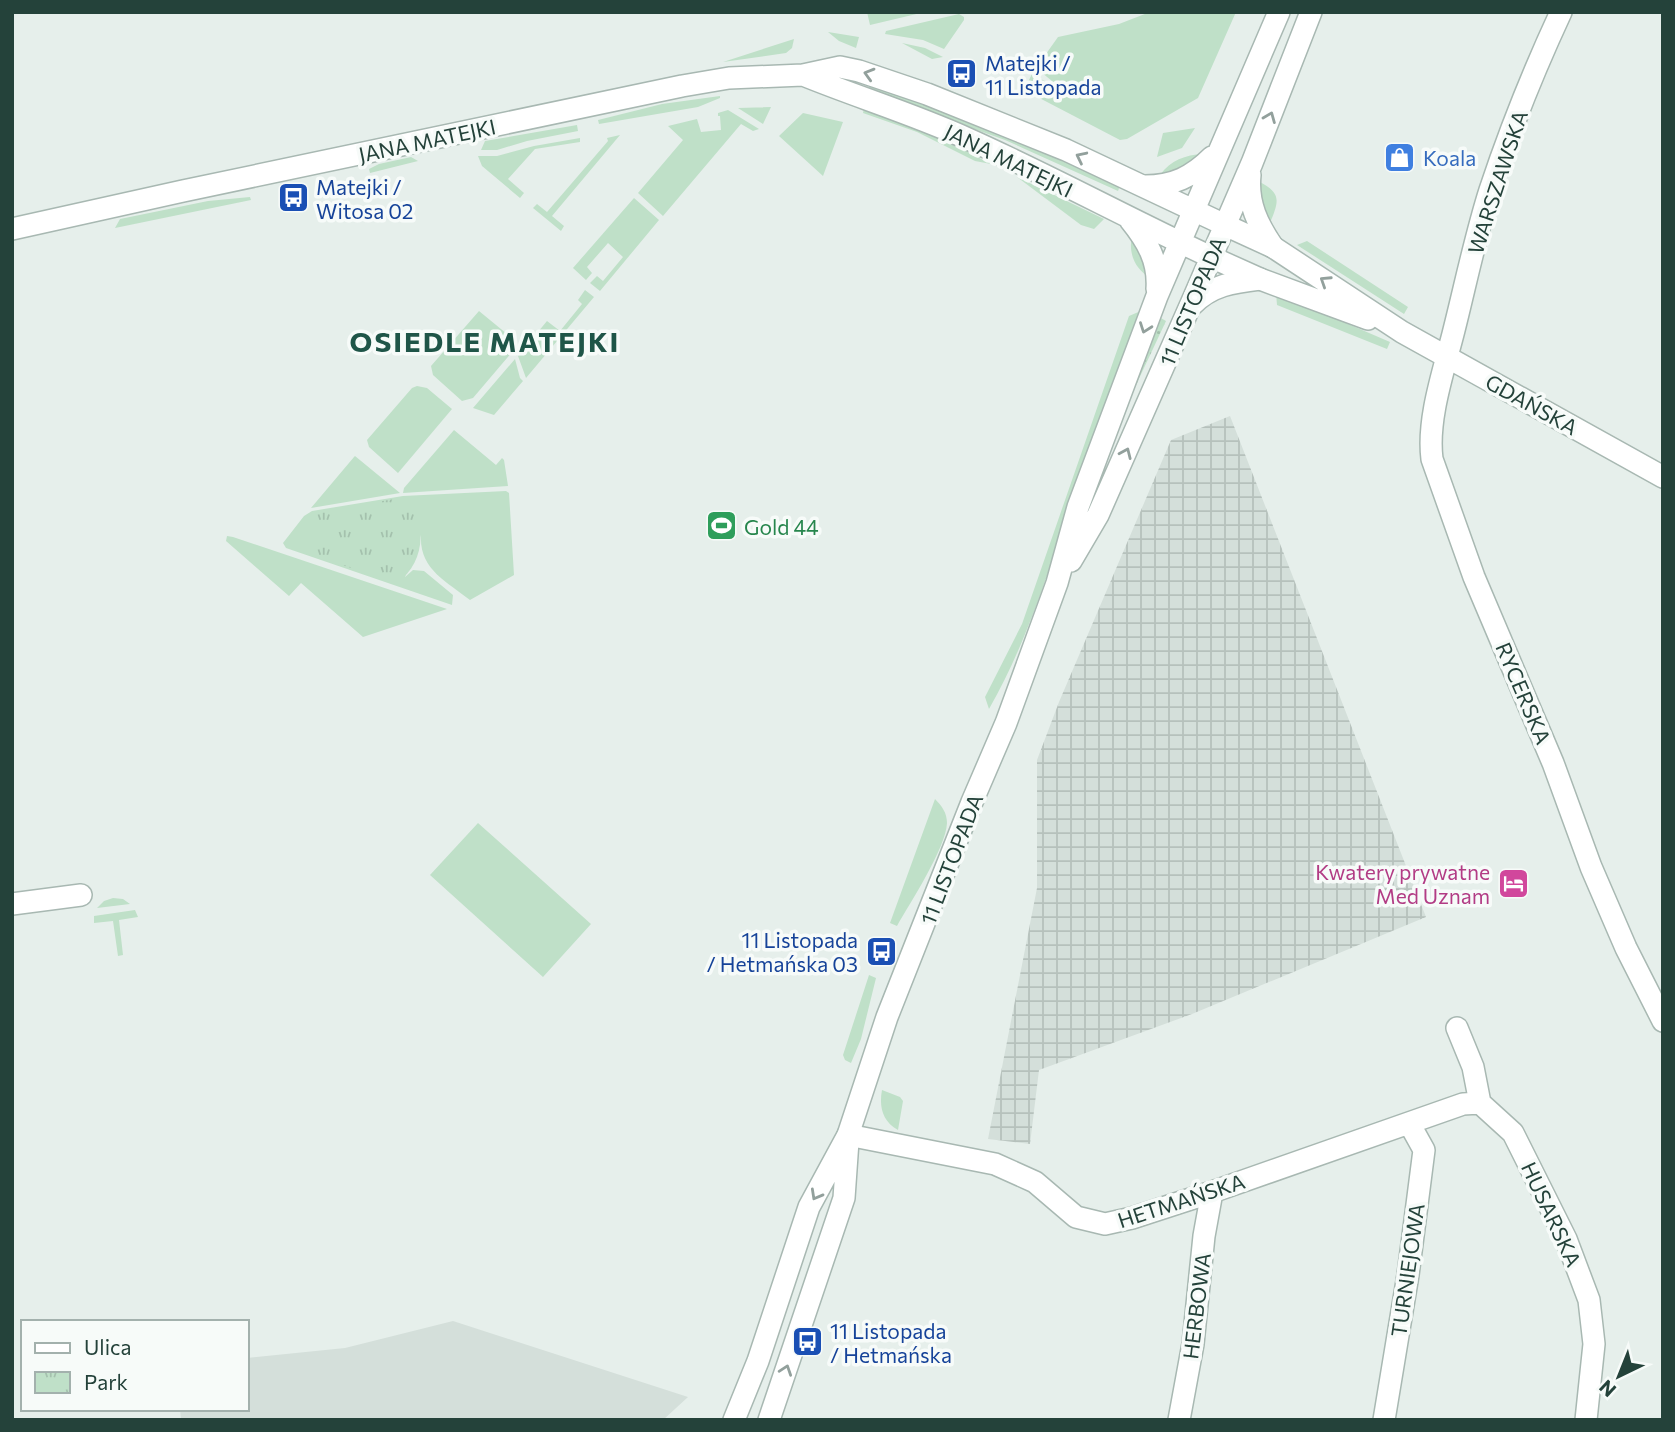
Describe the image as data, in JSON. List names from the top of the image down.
{
  "streets": {
    "street": [
      "JANA MATEJKI",
      "WARSZAWSKA",
      "11 LISTOPADA",
      "GDAŃSKA",
      "RYCERSKA",
      "HETMAŃSKA",
      "HUSARSKA",
      "TURNIEJOWA",
      "HERBOWA"
    ]
  },
  "crossings": [
    ["JANA MATEJKI", "11 LISTOPADA"],
    ["JANA MATEJKI", "GDAŃSKA"],
    ["WARSZAWSKA", "GDAŃSKA"],
    ["WARSZAWSKA", "RYCERSKA"],
    ["11 LISTOPADA", "GDAŃSKA"],
    ["11 LISTOPADA", "HETMAŃSKA"],
    ["GDAŃSKA", "RYCERSKA"],
    ["HETMAŃSKA", "HUSARSKA"],
    ["HETMAŃSKA", "TURNIEJOWA"],
    ["HETMAŃSKA", "HERBOWA"]
  ],
  "districts": ["OSIEDLE MATEJKI"],
  "places": {
    "bus stop": [
      "Matejki / 11 Listopada",
      "Matejki / Witosa 02",
      "11 Listopada / Hetmańska 03",
      "11 Listopada / Hetmańska"
    ],
    "shop": ["Koala"],
    "sports": ["Gold 44"],
    "hotel": ["Kwatery prywatne Med Uznam"]
  },
  "legend": ["Ulica", "Park"],
  "north": "bottom left"
}
